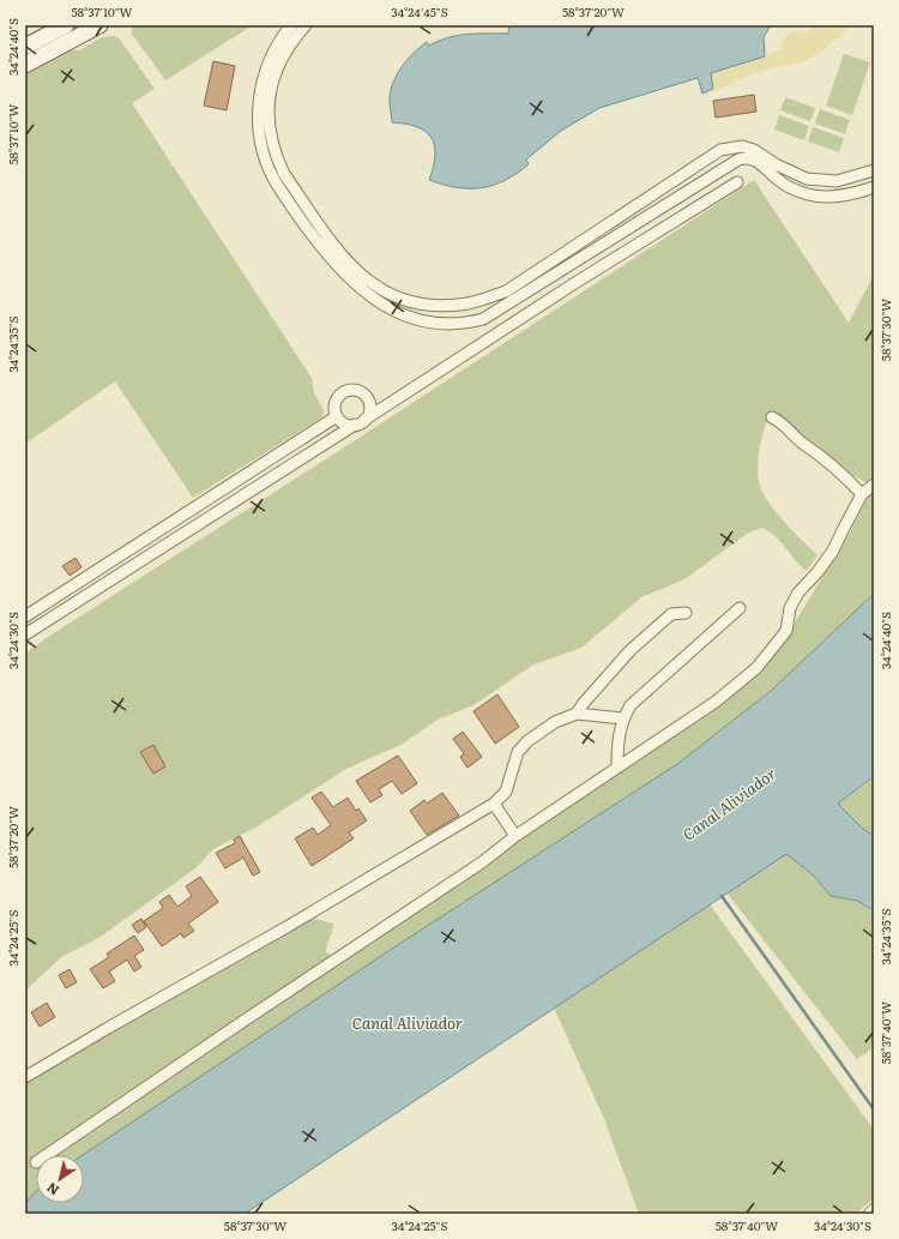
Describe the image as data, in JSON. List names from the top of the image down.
{
  "water": ["Canal Aliviador"],
  "north": "bottom left",
  "coordinates": [
    "58°37'10\"W",
    "34°24'45\"S",
    "58°37'20\"W",
    "34°24'40\"S",
    "58°37'30\"W",
    "34°24'35\"S",
    "34°24'30\"S",
    "34°24'25\"S",
    "58°37'40\"W"
  ]
}
